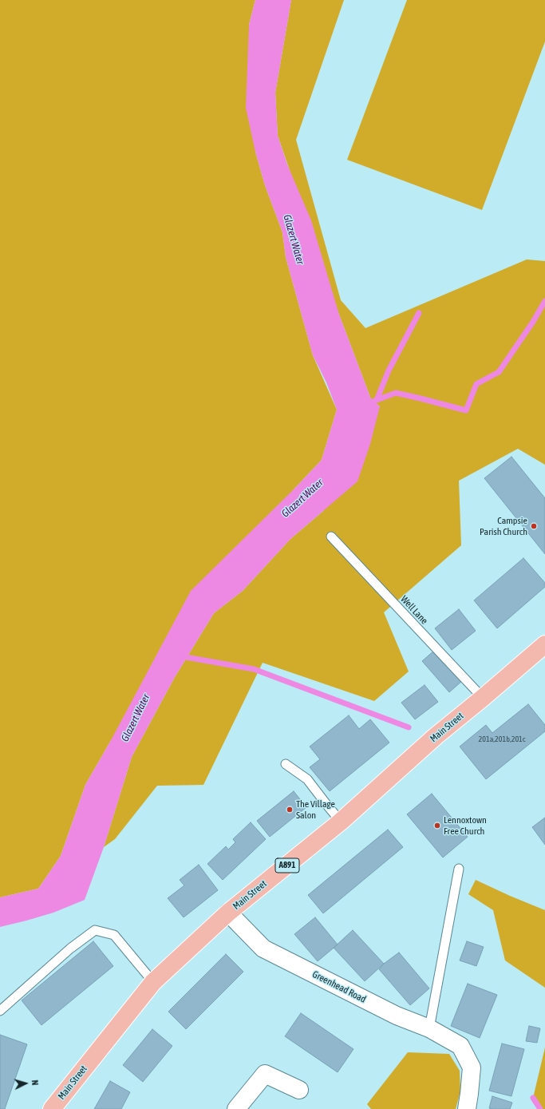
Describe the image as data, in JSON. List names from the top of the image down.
{
  "streets": {
    "main road": ["Main Street", "A891"],
    "street": ["Greenhead Road"],
    "lane": ["Well Lane"]
  },
  "crossings": [
    ["Well Lane", "Main Street"],
    ["Main Street", "Greenhead Road"]
  ],
  "water": ["Glazert Water"],
  "places": ["Campsie Parish Church", "The Village Salon", "Lennoxtown Free Church"],
  "house_numbers": ["201a,201b,201c"],
  "north": "right"
}
